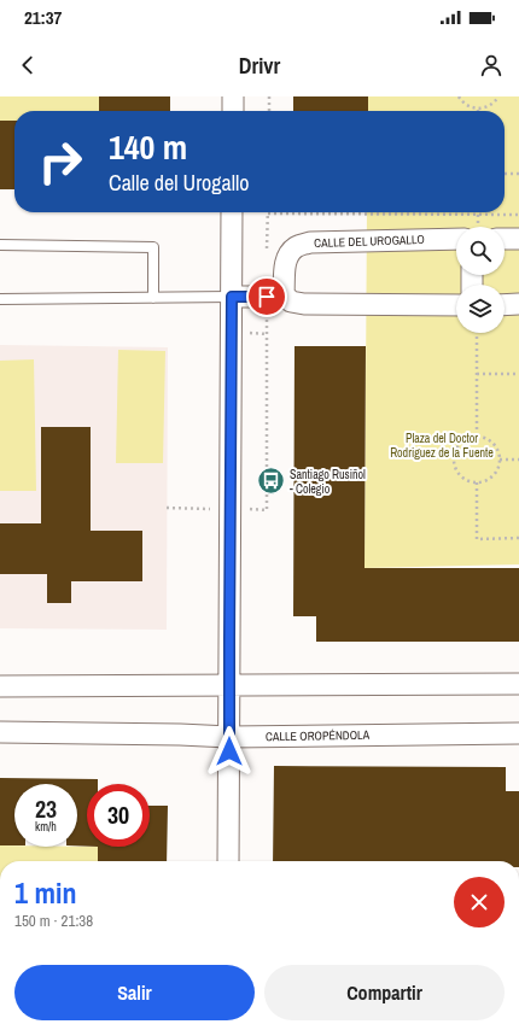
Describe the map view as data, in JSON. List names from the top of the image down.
{
  "streets": {
    "street": ["CALLE DEL UROGALLO", "CALLE OROPÉNDOLA"]
  },
  "parks": ["Plaza del Doctor Rodriguez de la Fuente"],
  "places": {
    "bus stop": ["Santiago Rusiñol - Colegio"]
  },
  "page": {
    "status": "21:37",
    "header": "Drivr",
    "turn": ["140 m", "Calle del Urogallo"],
    "speed": "23 km/h",
    "limit": "30",
    "heading": ["1 min", "150 m · 21:38"],
    "buttons": ["Salir", "Compartir"]
  }
}
